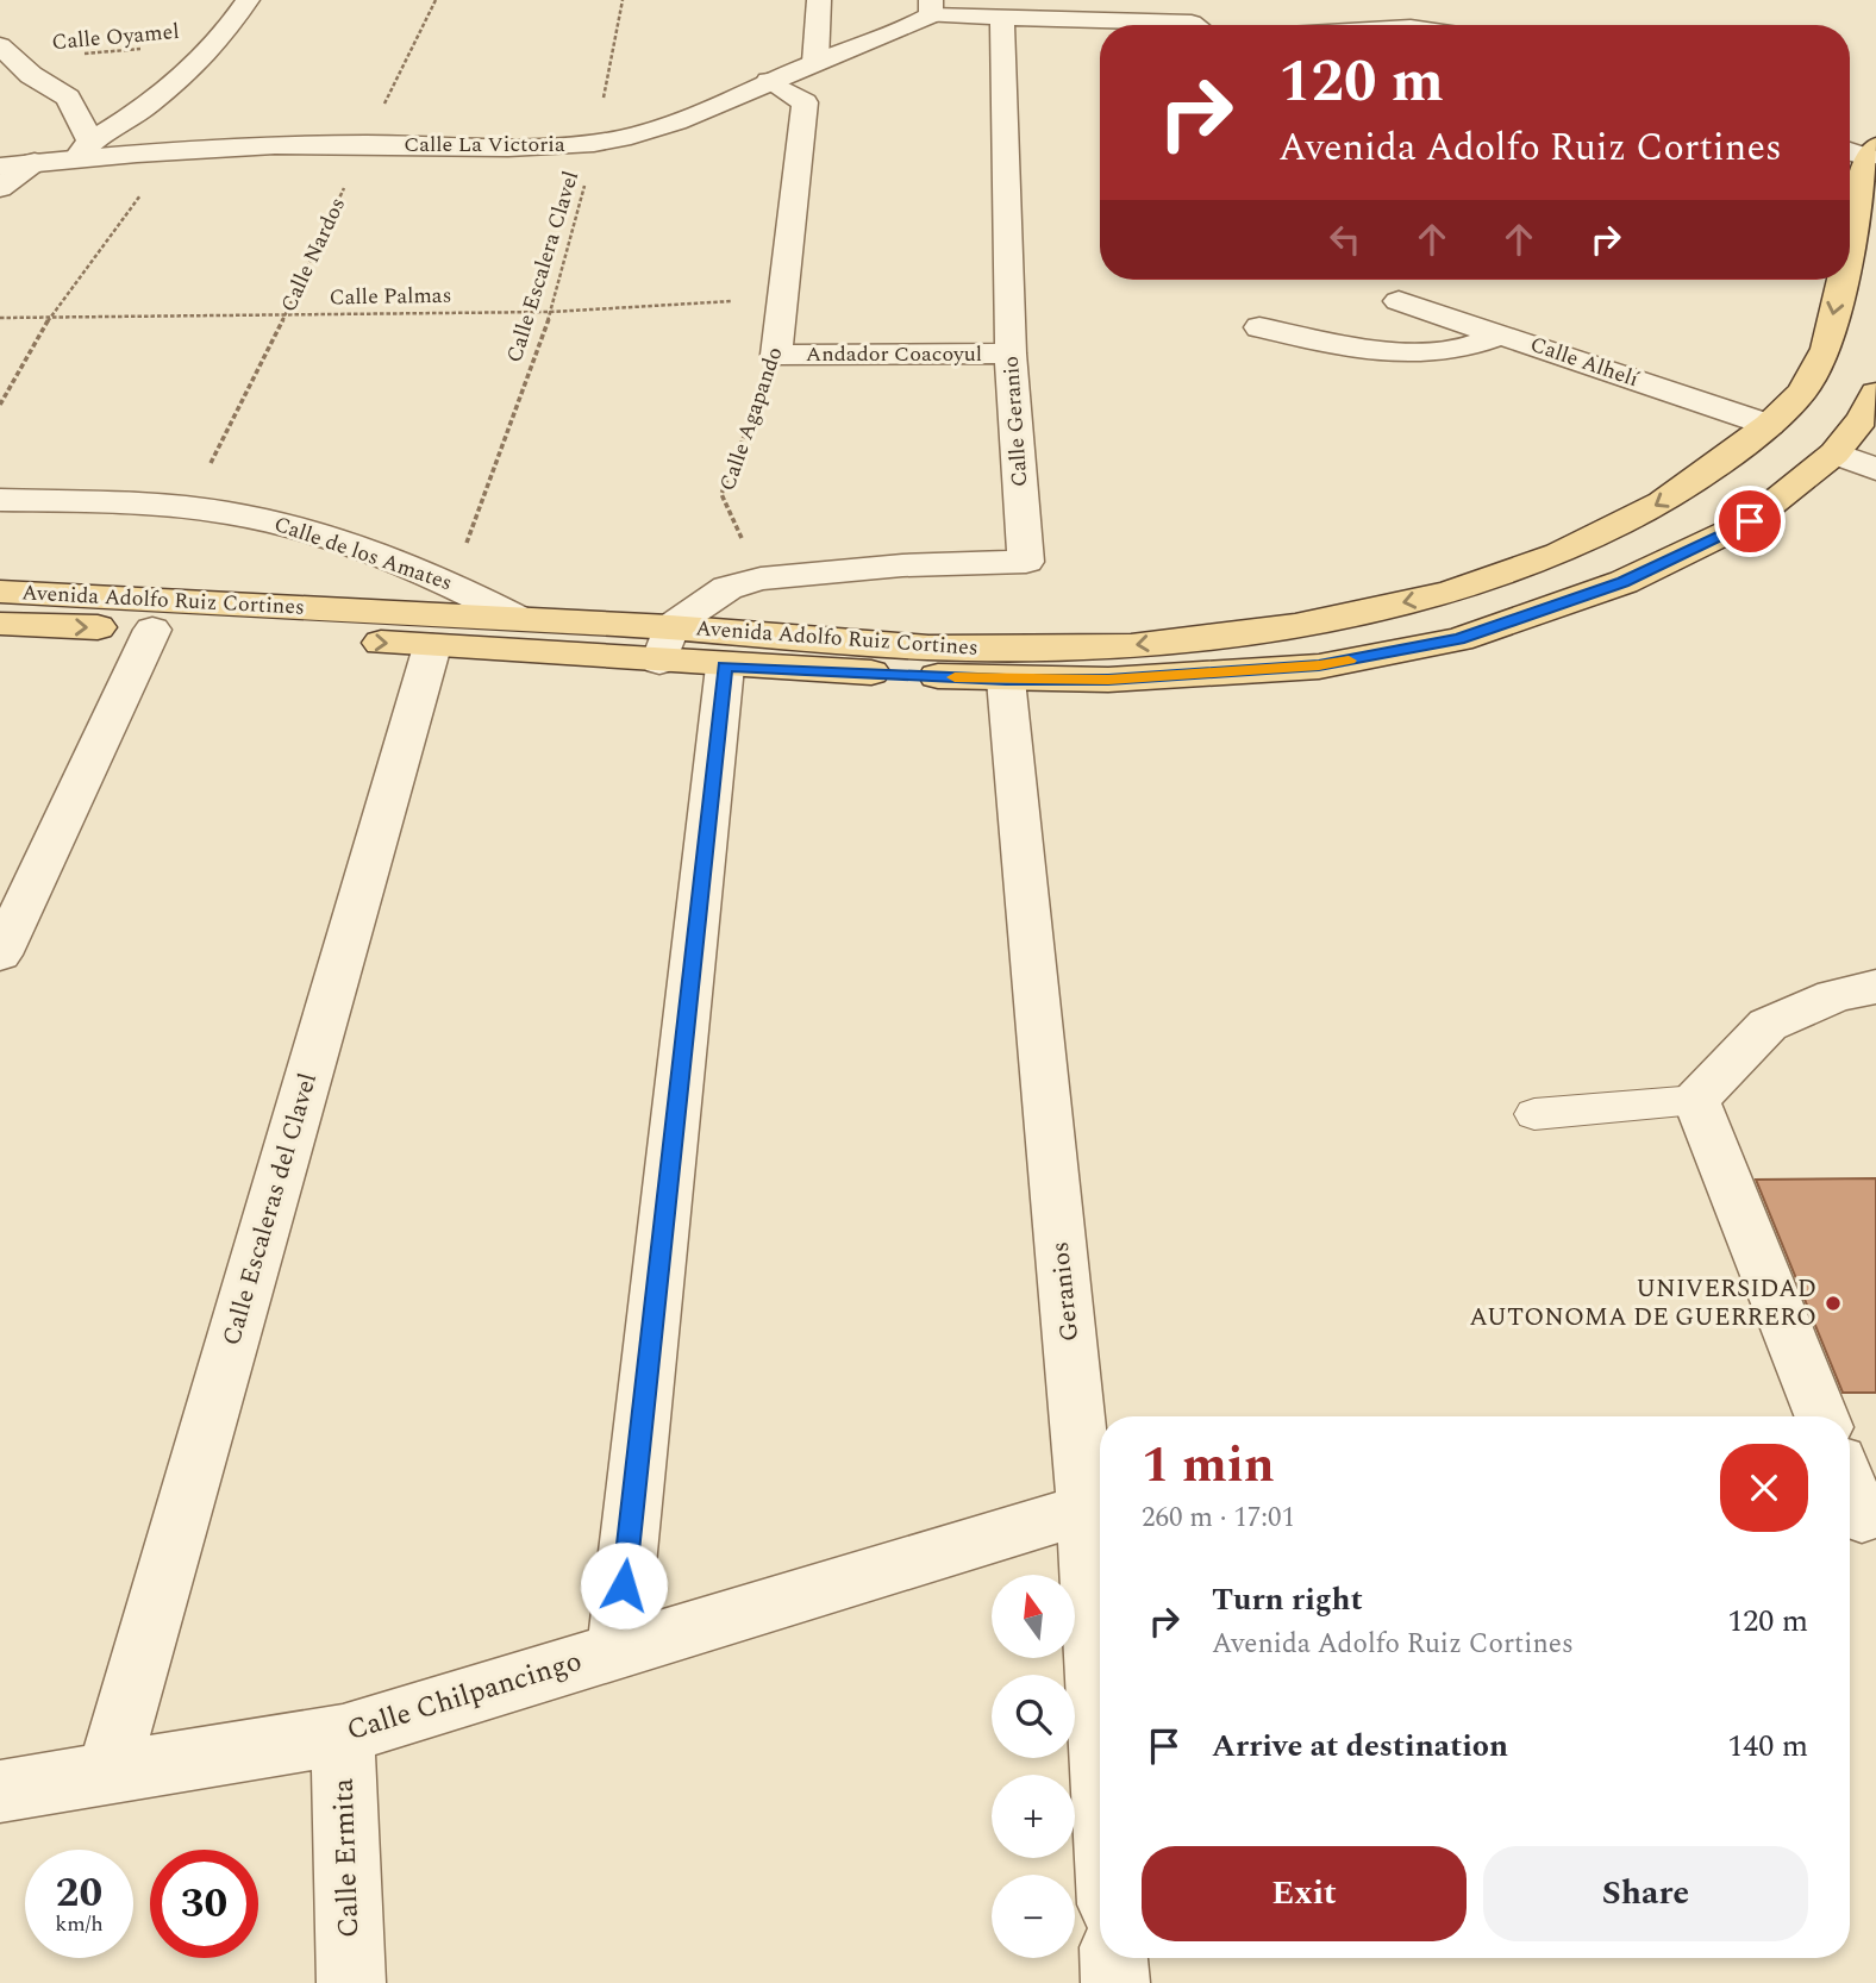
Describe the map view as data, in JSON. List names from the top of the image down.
{
  "streets": {
    "main road": ["Avenida Adolfo Ruiz Cortines"],
    "street": [
      "Calle La Victoria",
      "Andador Coacoyul",
      "Calle Alhelí",
      "Calle Agapando",
      "Calle Geranio",
      "Calle de los Amates",
      "Calle Escaleras del Clavel",
      "Geranios",
      "Calle Chilpancingo",
      "Calle Ermita"
    ],
    "path": [
      "Calle Oyamel",
      "Calle Nardos",
      "Calle Escalera Clavel",
      "Calle Palmas"
    ]
  },
  "crossings": [
    ["Calle La Victoria", "Calle Nardos"],
    ["Calle La Victoria", "Calle Escalera Clavel"],
    ["Calle La Victoria", "Calle Agapando"],
    ["Calle Nardos", "Calle Palmas"],
    ["Calle Nardos", "Calle de los Amates"],
    ["Calle Escalera Clavel", "Calle Palmas"],
    ["Calle Escalera Clavel", "Calle de los Amates"],
    ["Calle Palmas", "Calle Agapando"],
    ["Andador Coacoyul", "Calle Agapando"],
    ["Andador Coacoyul", "Calle Geranio"],
    ["Calle Alhelí", "Avenida Adolfo Ruiz Cortines"],
    ["Calle Agapando", "Calle Geranio"],
    ["Calle de los Amates", "Avenida Adolfo Ruiz Cortines"],
    ["Avenida Adolfo Ruiz Cortines", "Calle Escaleras del Clavel"],
    ["Avenida Adolfo Ruiz Cortines", "Geranios"],
    ["Calle Escaleras del Clavel", "Calle Chilpancingo"],
    ["Geranios", "Calle Chilpancingo"],
    ["Calle Chilpancingo", "Calle Ermita"]
  ],
  "places": ["UNIVERSIDAD AUTONOMA DE GUERRERO"],
  "north": "top",
  "page": {
    "turn": ["120 m", "Avenida Adolfo Ruiz Cortines"],
    "heading": ["1 min", "260 m · 17:01"],
    "list": [
      {
        "name": "Turn right",
        "note": "Avenida Adolfo Ruiz Cortines",
        "value": "120 m"
      },
      {
        "name": "Arrive at destination",
        "value": "140 m"
      }
    ],
    "map_buttons": ["+", "−"],
    "buttons": ["Exit", "Share"],
    "speed": "20 km/h",
    "limit": "30"
  }
}
